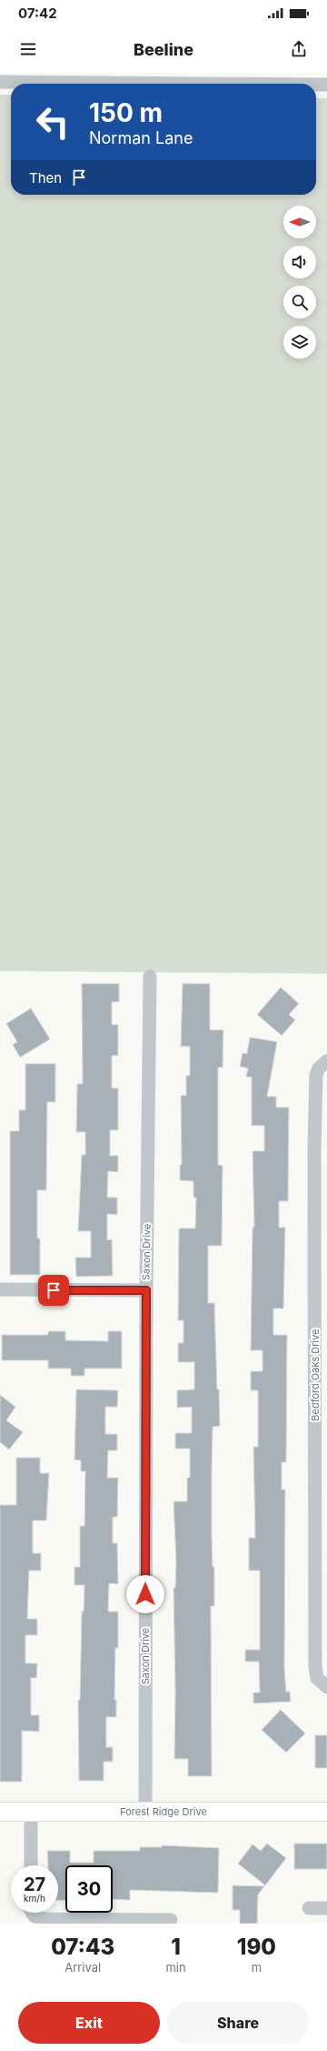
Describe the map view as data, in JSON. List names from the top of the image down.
{
  "streets": {
    "main road": ["Forest Ridge Drive"],
    "street": ["Saxon Drive", "Bedford Oaks Drive"]
  },
  "crossings": [
    ["Saxon Drive", "Forest Ridge Drive"]
  ],
  "north": "left",
  "page": {
    "status": "07:42",
    "header": "Beeline",
    "turn": ["150 m", "Norman Lane"],
    "then": "Then",
    "speed": "27 km/h",
    "limit": "30",
    "eta": [
      "07:43",
      "Arrival",
      "1",
      "min",
      "190",
      "m"
    ],
    "buttons": ["Exit", "Share"]
  }
}
